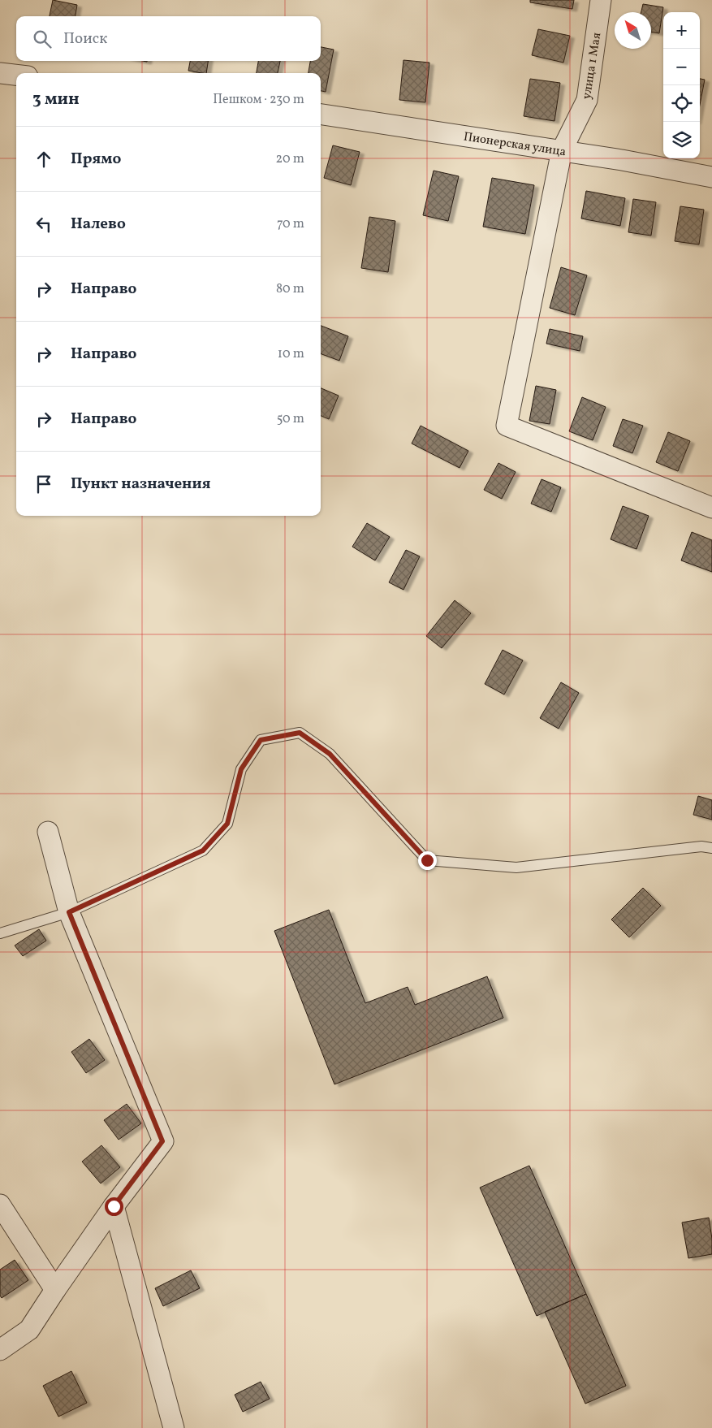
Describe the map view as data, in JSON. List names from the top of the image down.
{
  "streets": {
    "street": ["улица 1 Мая", "Пионерская улица"]
  },
  "crossings": [
    ["улица 1 Мая", "Пионерская улица"]
  ],
  "north": "top left",
  "page": {
    "map_buttons": ["+", "−"],
    "search": "Поиск",
    "heading": ["3 мин", "Пешком · 230 m"],
    "list": [
      ["Прямо", "20 m"],
      ["Налево", "70 m"],
      ["Направо", "80 m"],
      ["Направо", "10 m"],
      ["Направо", "50 m"],
      "Пункт назначения"
    ]
  }
}
